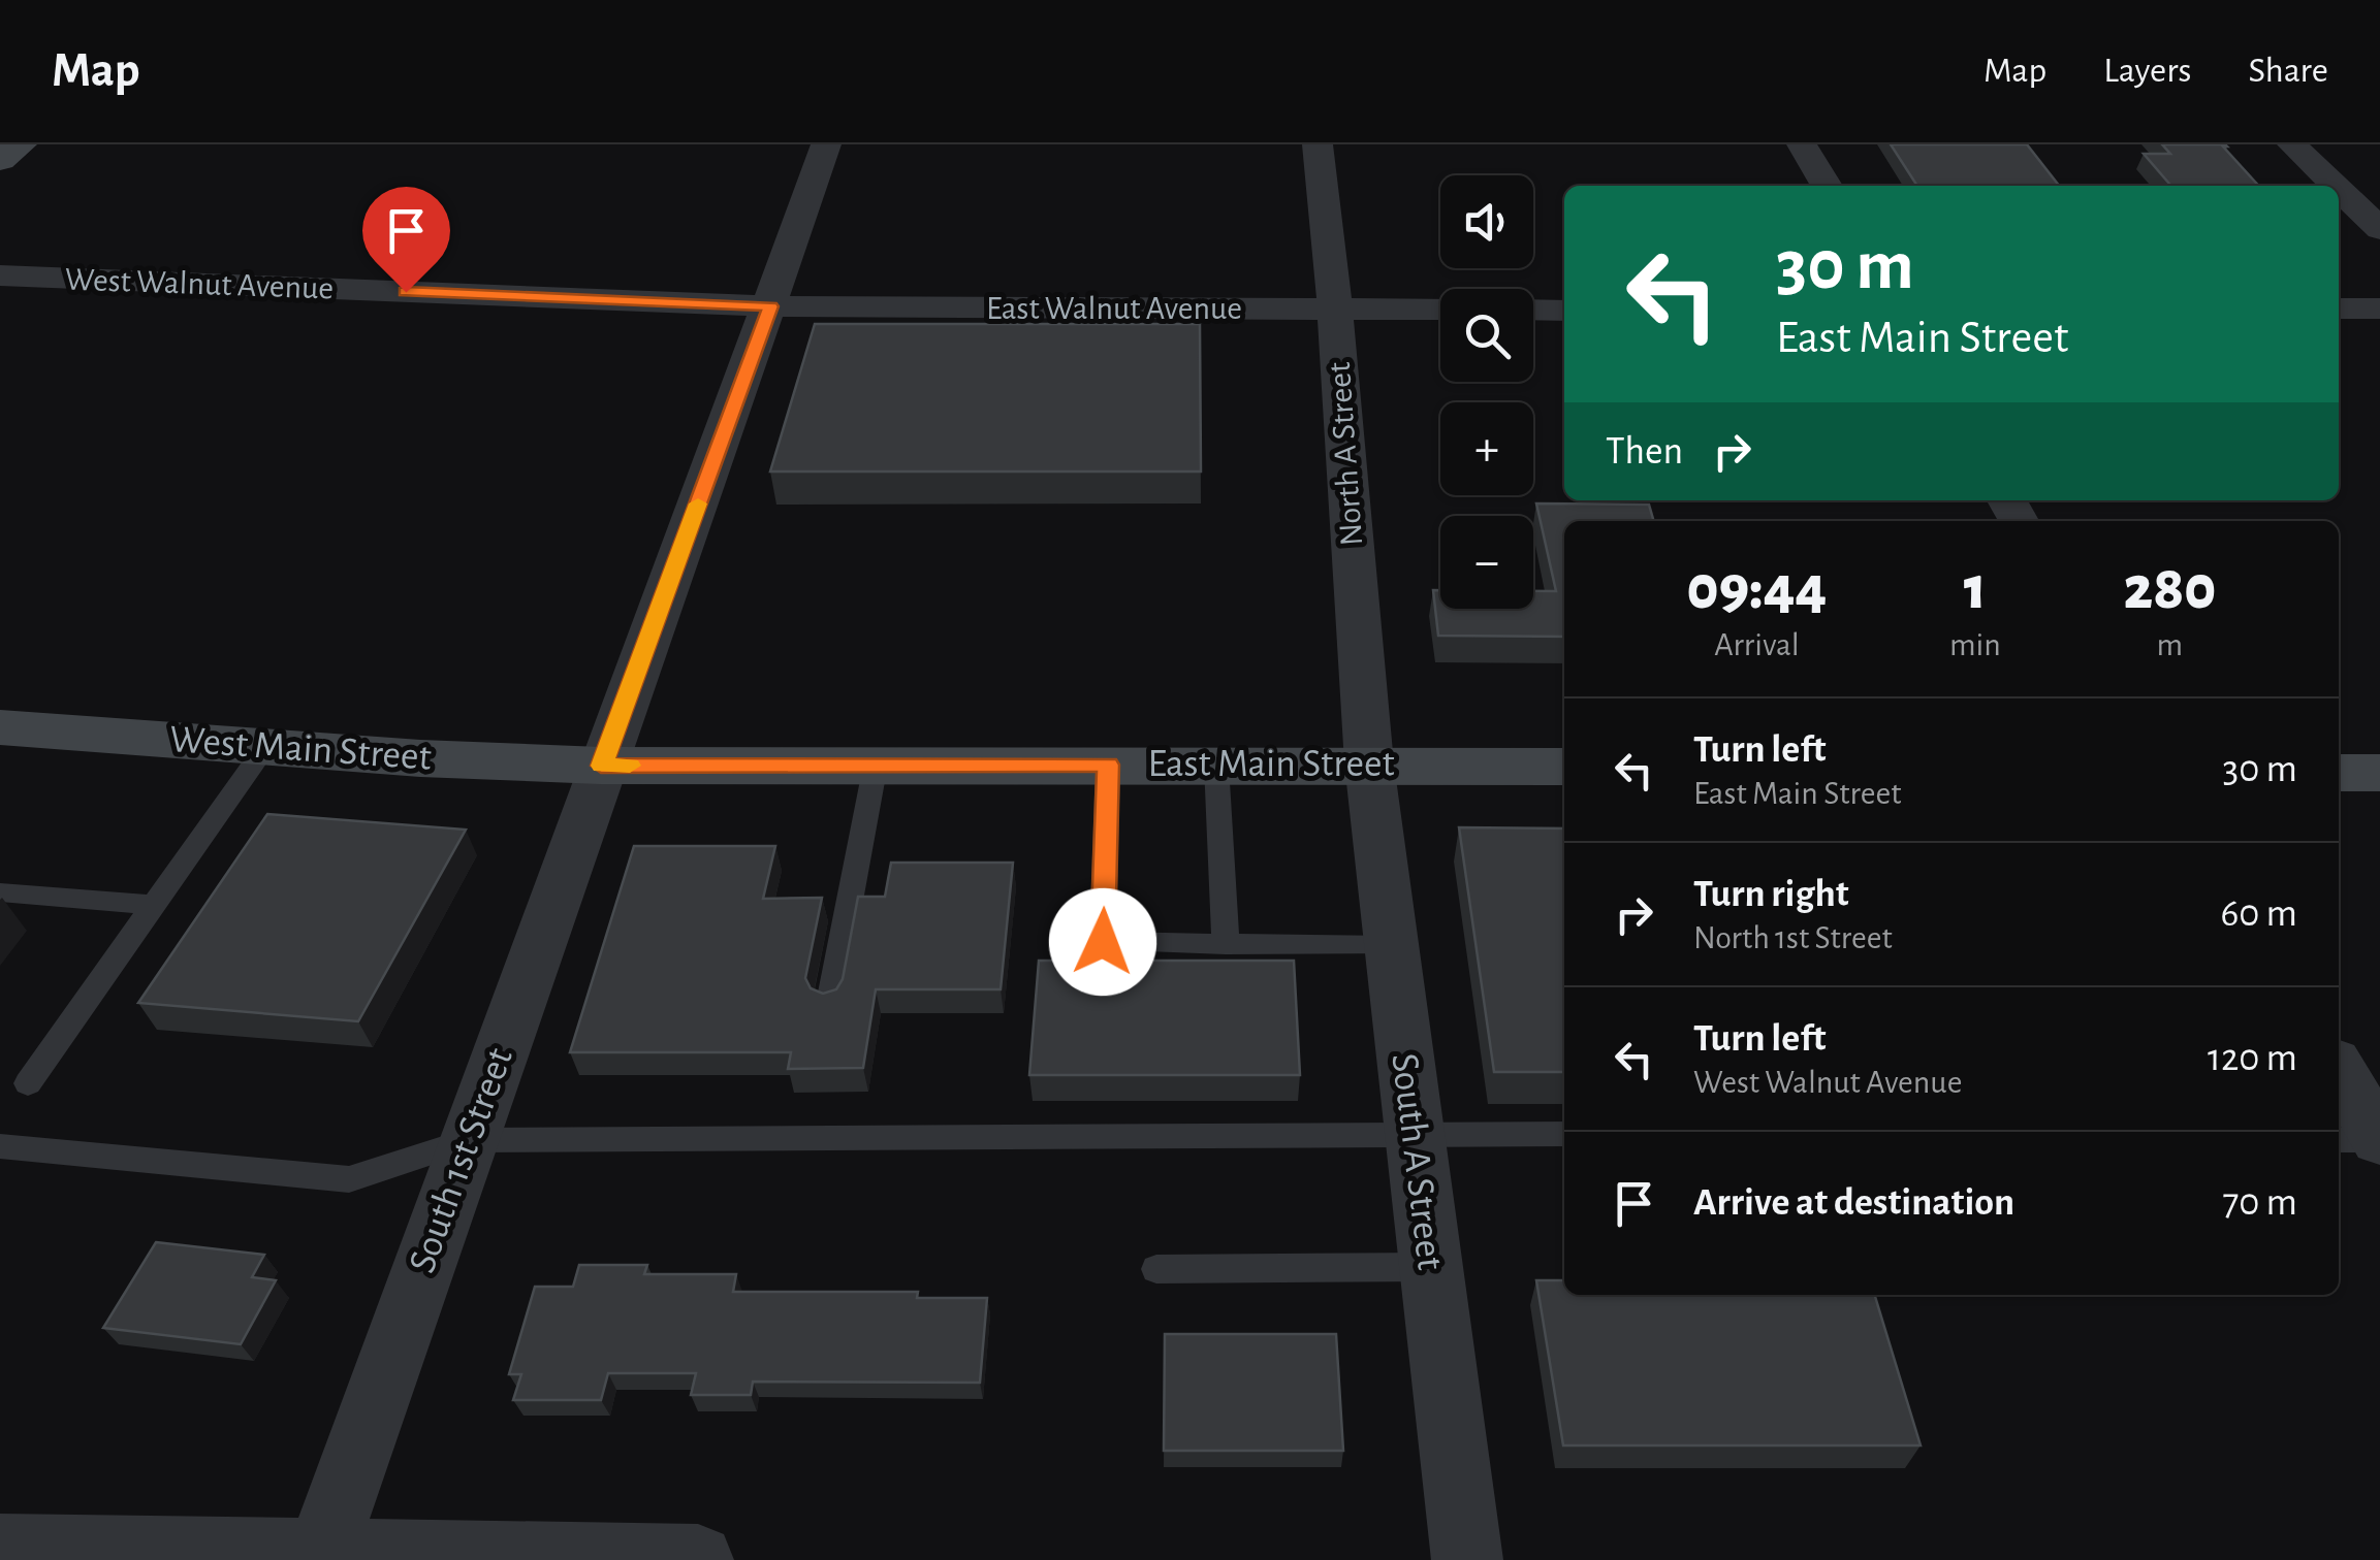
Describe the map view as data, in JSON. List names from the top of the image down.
{
  "streets": {
    "main road": ["West Main Street", "East Main Street"],
    "street": [
      "West Walnut Avenue",
      "East Walnut Avenue",
      "North A Street",
      "South 1st Street",
      "South A Street"
    ]
  },
  "crossings": [
    ["West Walnut Avenue", "East Walnut Avenue"],
    ["West Walnut Avenue", "South 1st Street"],
    ["East Walnut Avenue", "North A Street"],
    ["East Walnut Avenue", "South 1st Street"],
    ["North A Street", "East Main Street"],
    ["North A Street", "South A Street"],
    ["West Main Street", "East Main Street"],
    ["West Main Street", "South 1st Street"],
    ["East Main Street", "South 1st Street"],
    ["East Main Street", "South A Street"]
  ],
  "page": {
    "header": "Map",
    "nav": ["Map", "Layers", "Share"],
    "map_buttons": ["+", "−"],
    "turn": ["30 m", "East Main Street"],
    "then": "Then",
    "eta": [
      "09:44",
      "Arrival",
      "1",
      "min",
      "280",
      "m"
    ],
    "list": [
      {
        "name": "Turn left",
        "note": "East Main Street",
        "value": "30 m"
      },
      {
        "name": "Turn right",
        "note": "North 1st Street",
        "value": "60 m"
      },
      {
        "name": "Turn left",
        "note": "West Walnut Avenue",
        "value": "120 m"
      },
      {
        "name": "Arrive at destination",
        "value": "70 m"
      }
    ]
  }
}
